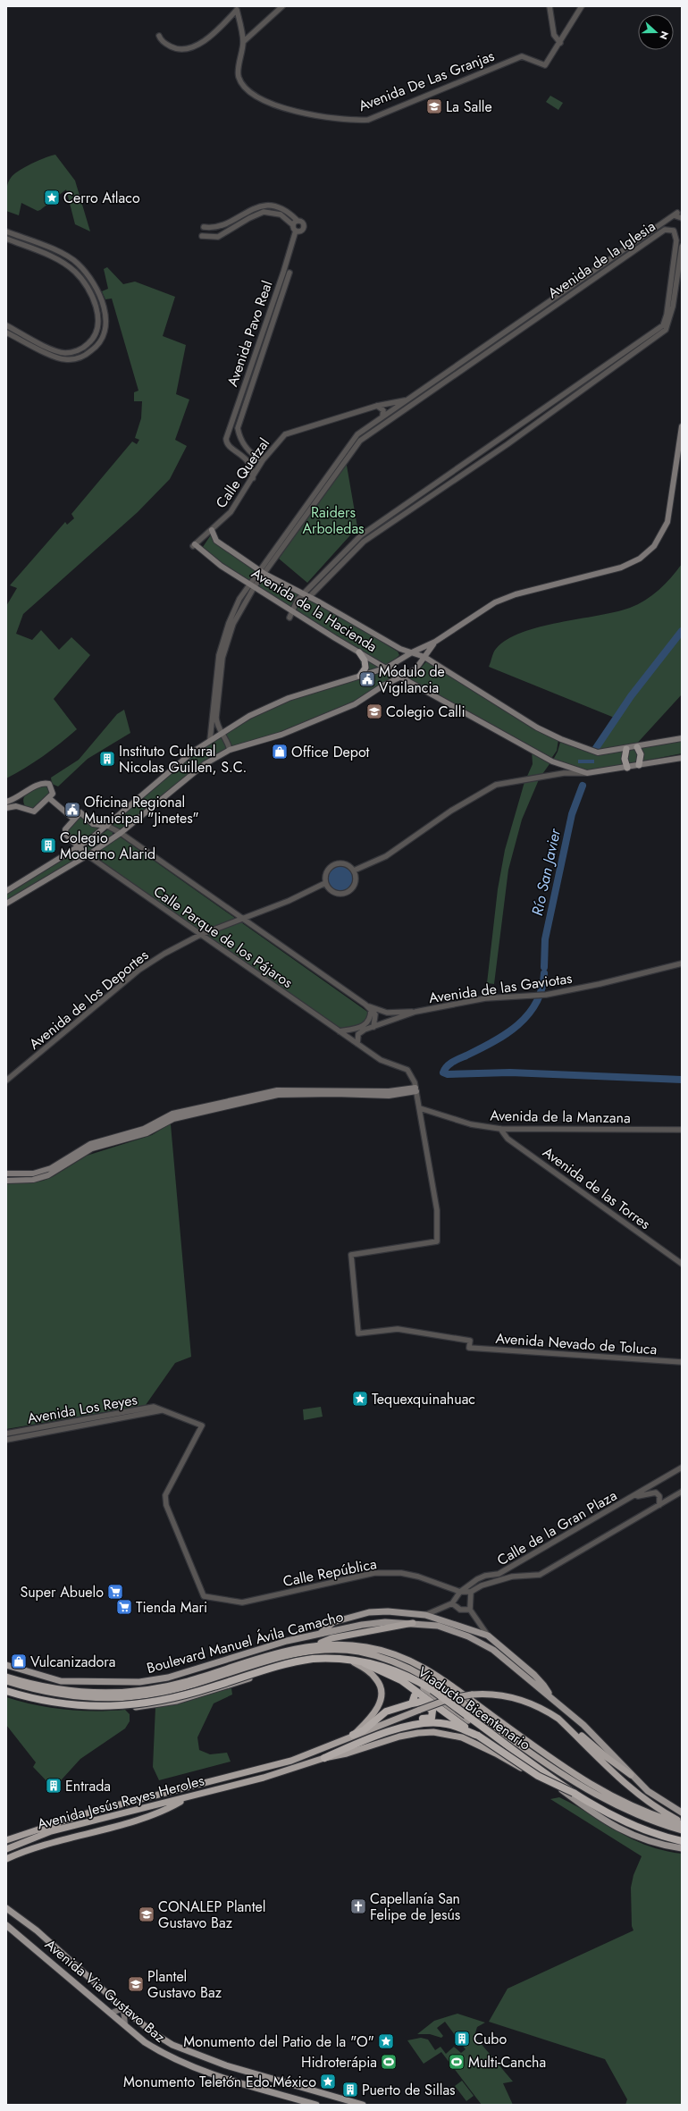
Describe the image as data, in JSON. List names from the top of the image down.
{
  "streets": {
    "highway": ["Boulevard Manuel Ávila Camacho", "Viaducto Bicentenario", "Avenida Jesús Reyes Heroles"],
    "main road": ["Avenida de la Hacienda", "Calle Parque de los Pájaros", "Avenida Via Gustavo Baz"],
    "street": [
      "Avenida De Las Granjas",
      "Avenida de la Iglesia",
      "Avenida Pavo Real",
      "Calle Quetzal",
      "Avenida de las Gaviotas",
      "Avenida de los Deportes",
      "Avenida de la Manzana",
      "Avenida de las Torres",
      "Avenida Nevado de Toluca",
      "Avenida Los Reyes",
      "Calle de la Gran Plaza",
      "Calle República"
    ]
  },
  "crossings": [
    ["Avenida de la Iglesia", "Calle Quetzal"],
    ["Avenida de la Iglesia", "Avenida de la Hacienda"],
    ["Avenida Pavo Real", "Calle Quetzal"],
    ["Calle Quetzal", "Avenida de la Hacienda"],
    ["Calle Parque de los Pájaros", "Avenida de las Gaviotas"],
    ["Calle Parque de los Pájaros", "Avenida de los Deportes"],
    ["Calle Parque de los Pájaros", "Avenida de la Manzana"],
    ["Calle Parque de los Pájaros", "Avenida Nevado de Toluca"],
    ["Avenida de la Manzana", "Avenida de las Torres"],
    ["Avenida Los Reyes", "Calle República"],
    ["Calle de la Gran Plaza", "Calle República"]
  ],
  "water": ["Río San Javier"],
  "parks": ["Raiders Arboledas"],
  "places": {
    "school or university": [
      "La Salle",
      "Colegio Calli",
      "CONALEP Plantel Gustavo Baz",
      "Plantel Gustavo Baz"
    ],
    "place": [
      "Cerro Atlaco",
      "Tequexquinahuac",
      "Monumento del Patio de la \"O\"",
      "Monumento Teletón Edo.México"
    ],
    "public building": ["Módulo de Vigilancia", "Oficina Regional Municipal \"Jinetes\""],
    "shop": ["Office Depot", "Vulcanizadora"],
    "building": [
      "Instituto Cultural Nicolas Guillen, S.C.",
      "Colegio Moderno Alarid",
      "Entrada",
      "Cubo",
      "Puerto de Sillas"
    ],
    "supermarket": ["Super Abuelo", "Tienda Mari"],
    "church": ["Capellanía San Felipe de Jesús"],
    "sports": ["Hidroterápia", "Multi-Cancha"]
  },
  "north": "right"
}
